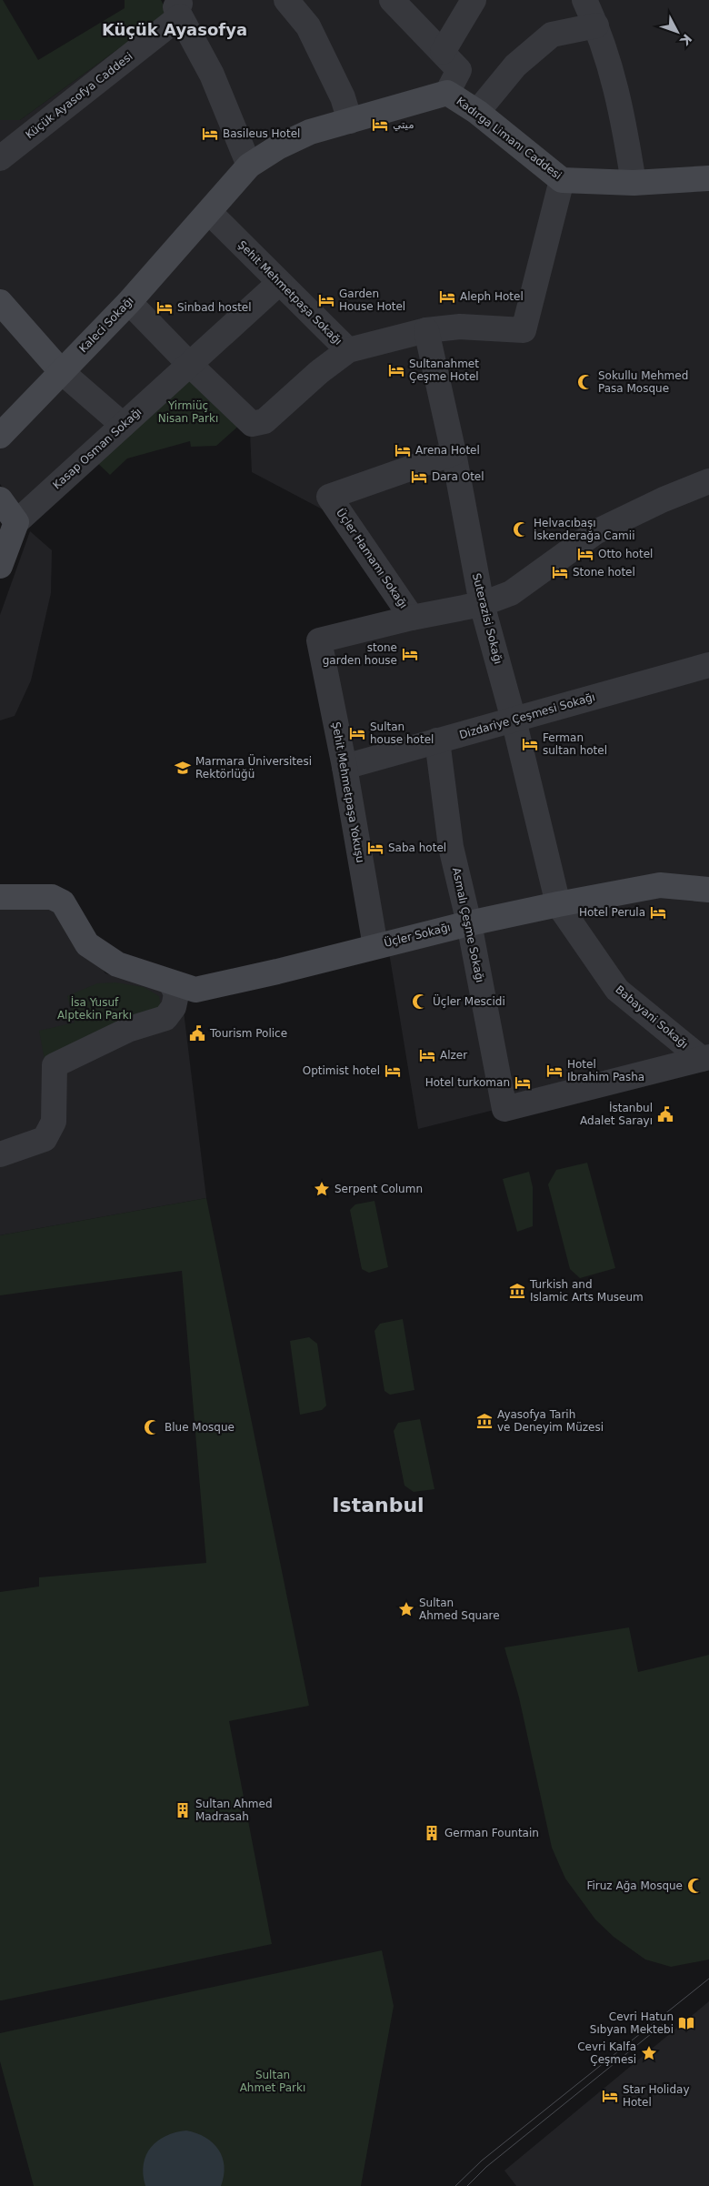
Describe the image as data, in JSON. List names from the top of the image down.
{
  "streets": {
    "main road": ["Kadırga Limanı Caddesi", "Kaleci Sokağı", "Üçler Sokağı"],
    "street": [
      "Küçük Ayasofya Caddesi",
      "Şehit Mehmetpaşa Sokağı",
      "Kasap Osman Sokağı",
      "Üçler Hamamı Sokağı",
      "Suterazisi Sokağı",
      "Dizdariye Çeşmesi Sokağı",
      "Şehit Mehmetpaşa Yokuşu",
      "Asmalı Çeşme Sokağı",
      "Babayani Sokağı"
    ]
  },
  "crossings": [
    ["Kadırga Limanı Caddesi", "Şehit Mehmetpaşa Sokağı"],
    ["Kadırga Limanı Caddesi", "Kaleci Sokağı"],
    ["Şehit Mehmetpaşa Sokağı", "Kaleci Sokağı"],
    ["Şehit Mehmetpaşa Sokağı", "Kasap Osman Sokağı"],
    ["Şehit Mehmetpaşa Sokağı", "Suterazisi Sokağı"],
    ["Üçler Hamamı Sokağı", "Suterazisi Sokağı"],
    ["Üçler Hamamı Sokağı", "Şehit Mehmetpaşa Yokuşu"],
    ["Suterazisi Sokağı", "Dizdariye Çeşmesi Sokağı"],
    ["Suterazisi Sokağı", "Üçler Sokağı"],
    ["Suterazisi Sokağı", "Babayani Sokağı"],
    ["Dizdariye Çeşmesi Sokağı", "Şehit Mehmetpaşa Yokuşu"],
    ["Dizdariye Çeşmesi Sokağı", "Asmalı Çeşme Sokağı"],
    ["Şehit Mehmetpaşa Yokuşu", "Üçler Sokağı"],
    ["Asmalı Çeşme Sokağı", "Üçler Sokağı"],
    ["Asmalı Çeşme Sokağı", "Babayani Sokağı"],
    ["Üçler Sokağı", "Babayani Sokağı"]
  ],
  "districts": ["Küçük Ayasofya", "Istanbul"],
  "parks": ["Yirmiüç Nisan Parkı", "İsa Yusuf Alptekin Parkı", "Sultan Ahmet Parkı"],
  "places": {
    "hotel": [
      "ميتي",
      "Basileus Hotel",
      "Aleph Hotel",
      "Garden House Hotel",
      "Sinbad hostel",
      "Sultanahmet Çeşme Hotel",
      "Arena Hotel",
      "Dara Otel",
      "Otto hotel",
      "Stone hotel",
      "stone garden house",
      "Sultan house hotel",
      "Ferman sultan hotel",
      "Saba hotel",
      "Hotel Perula",
      "Alzer",
      "Optimist hotel",
      "Hotel Ibrahim Pasha",
      "Hotel turkoman",
      "Star Holiday Hotel"
    ],
    "mosque": [
      "Sokullu Mehmed Pasa Mosque",
      "Helvacıbaşı İskenderağa Camii",
      "Üçler Mescidi",
      "Blue Mosque",
      "Firuz Ağa Mosque"
    ],
    "school or university": ["Marmara Üniversitesi Rektörlüğü"],
    "public building": ["Tourism Police", "İstanbul Adalet Sarayı"],
    "place": ["Serpent Column", "Sultan Ahmed Square", "Cevri Kalfa Çeşmesi"],
    "museum": ["Turkish and Islamic Arts Museum", "Ayasofya Tarih ve Deneyim Müzesi"],
    "building": ["Sultan Ahmed Madrasah", "German Fountain"],
    "library": ["Cevri Hatun Sıbyan Mektebi"]
  },
  "north": "bottom right"
}
